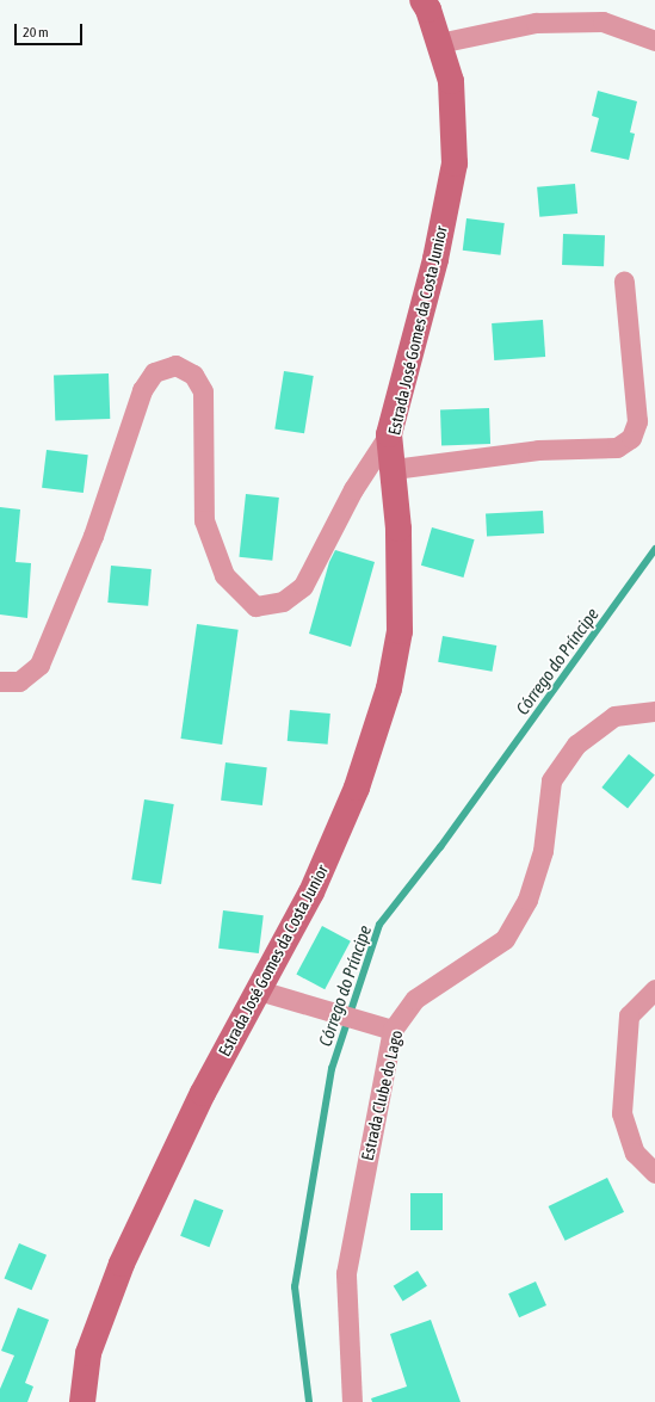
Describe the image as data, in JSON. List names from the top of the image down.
{
  "streets": {
    "street": ["Estrada José Gomes da Costa Junior", "Estrada Clube do Lago"]
  },
  "water": ["Córrego do Príncipe"],
  "scale_bar": "20 m"
}
